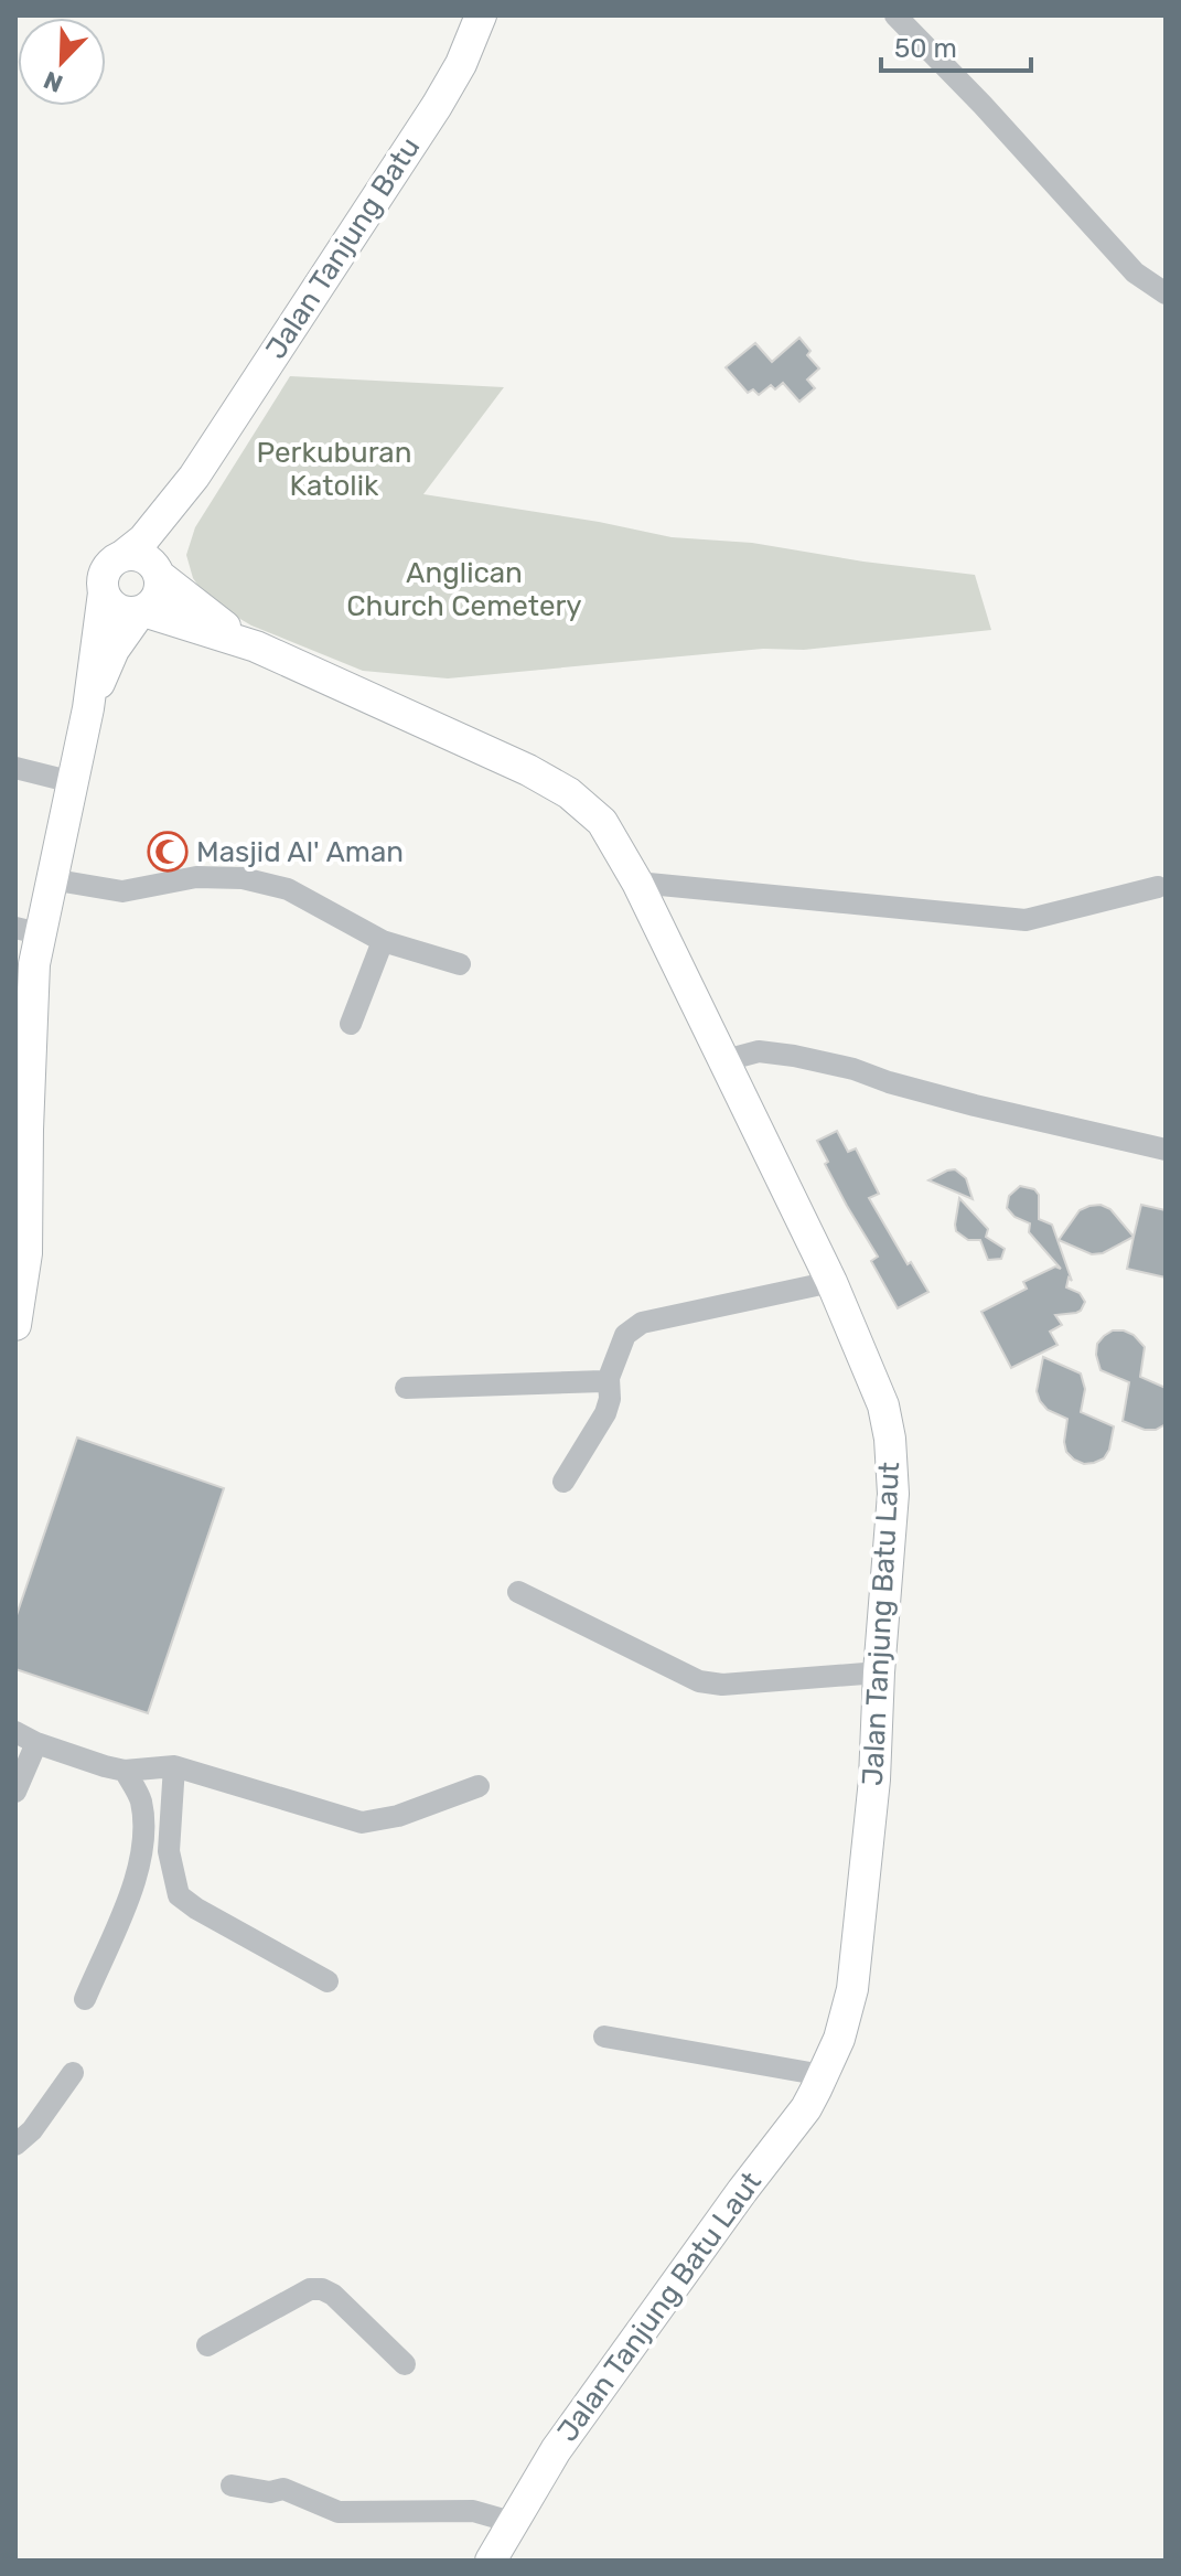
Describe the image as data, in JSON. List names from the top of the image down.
{
  "streets": {
    "street": ["Jalan Tanjung Batu", "Jalan Tanjung Batu Laut"]
  },
  "crossings": [
    ["Jalan Tanjung Batu", "Jalan Tanjung Batu Laut"]
  ],
  "parks": ["Perkuburan Katolik", "Anglican Church Cemetery"],
  "places": {
    "mosque": ["Masjid Al' Aman"]
  },
  "scale_bar": "50 m",
  "north": "bottom left"
}
